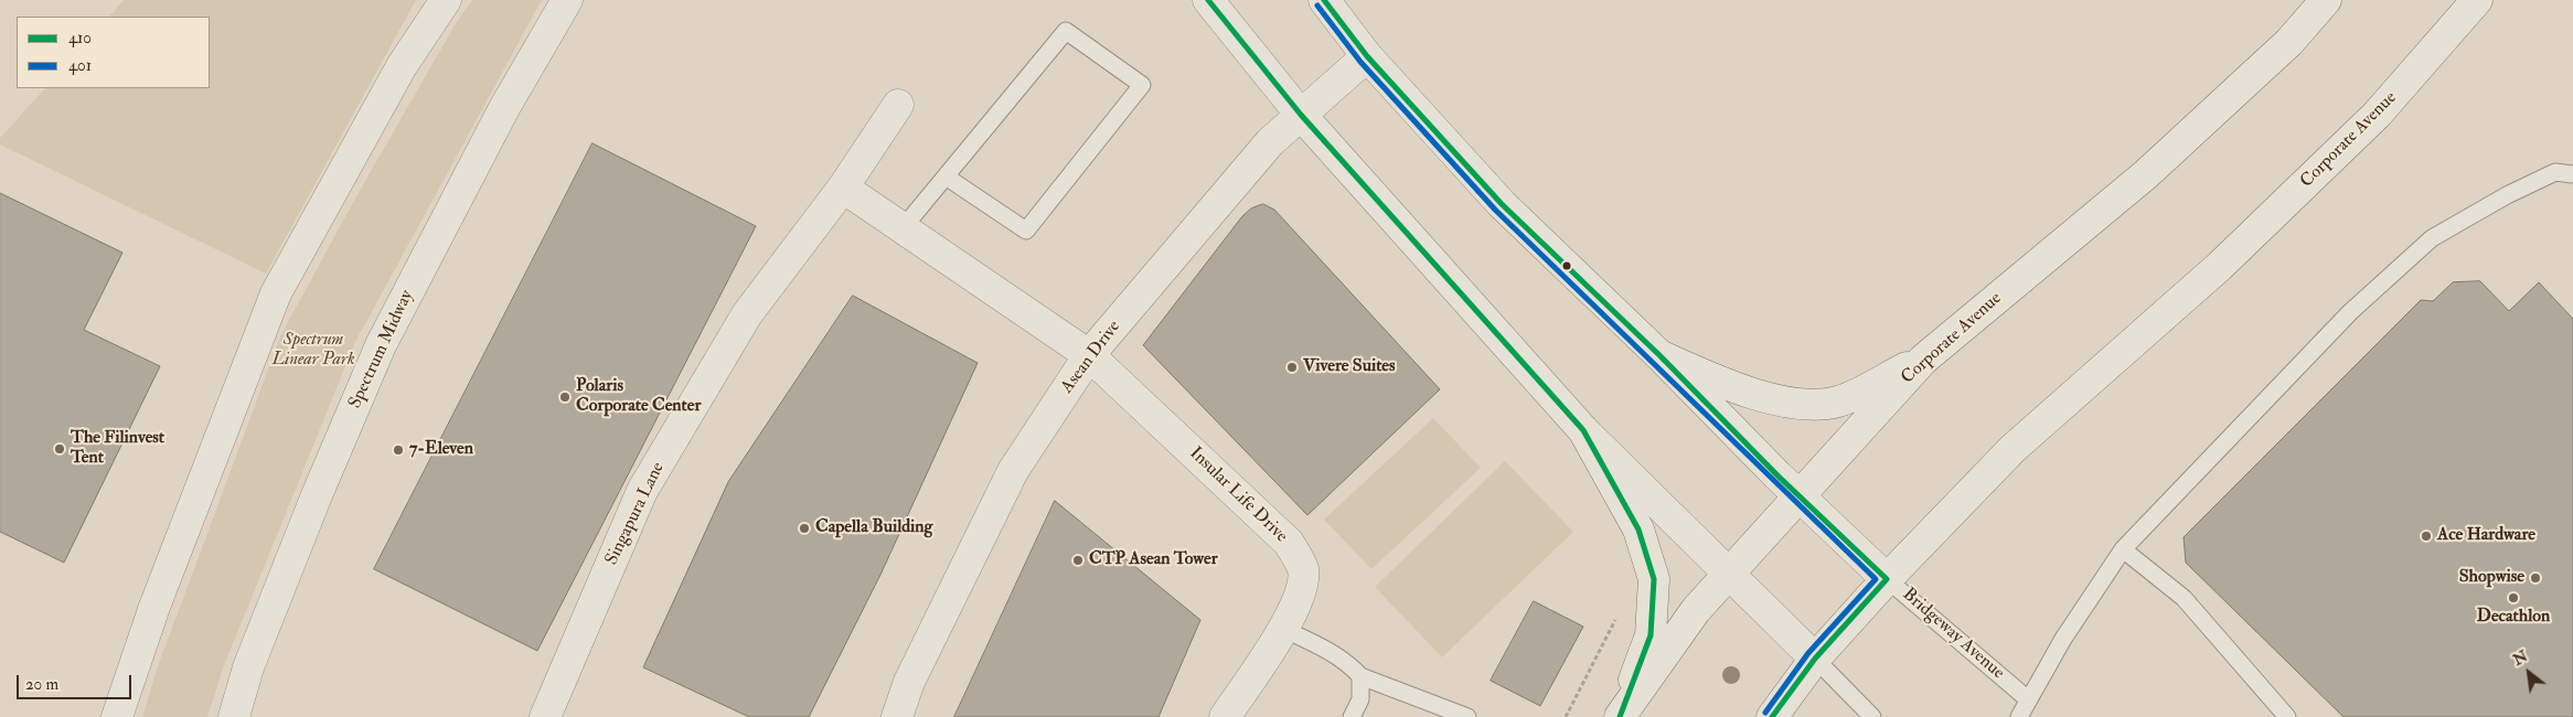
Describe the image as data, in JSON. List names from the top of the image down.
{
  "streets": {
    "street": [
      "Corporate Avenue",
      "Spectrum Midway",
      "Asean Drive",
      "Insular Life Drive",
      "Singapura Lane",
      "Bridgeway Avenue"
    ]
  },
  "crossings": [
    ["Corporate Avenue", "Bridgeway Avenue"],
    ["Asean Drive", "Insular Life Drive"],
    ["Asean Drive", "Bridgeway Avenue"]
  ],
  "parks": ["Spectrum Linear Park"],
  "places": [
    "Vivere Suites",
    "Polaris Corporate Center",
    "The Filinvest Tent",
    "7-Eleven",
    "Capella Building",
    "Ace Hardware",
    "CTP Asean Tower",
    "Shopwise",
    "Decathlon"
  ],
  "lines": ["transit line 410", "transit line 401"],
  "legend": ["410", "401"],
  "scale_bar": "20 m",
  "north": "top left"
}
